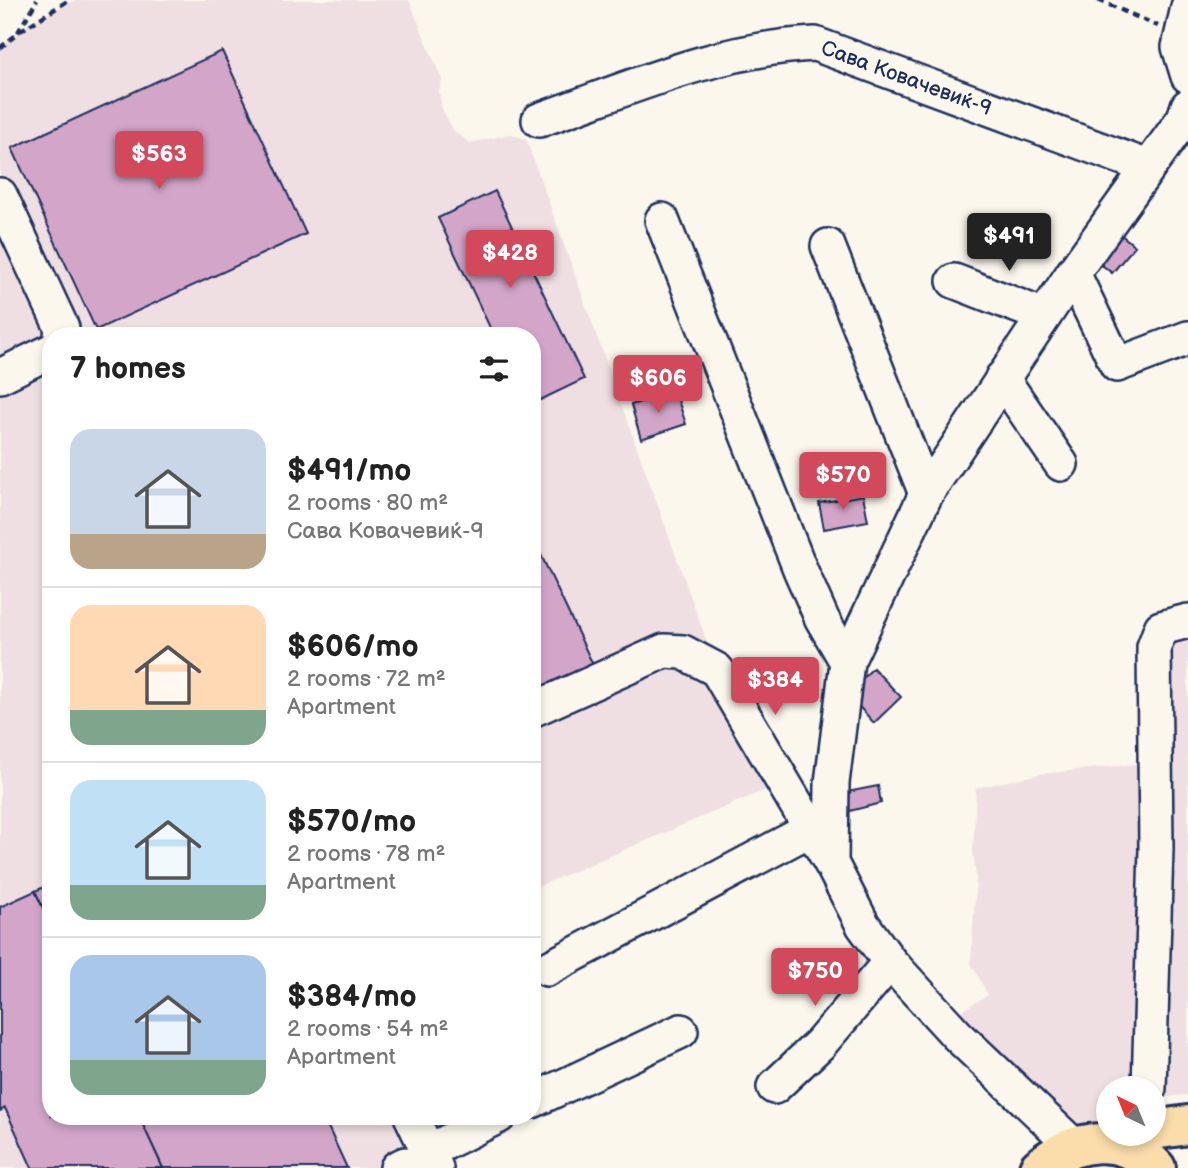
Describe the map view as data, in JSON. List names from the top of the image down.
{
  "streets": {
    "street": ["Сава Ковачевиќ-9"]
  },
  "north": "top left",
  "page": {
    "price": [
      "$563",
      "$491",
      "$428",
      "$606",
      "$570",
      "$384",
      "$750"
    ],
    "heading": "7 homes",
    "list": [
      {
        "name": "$491/mo",
        "note": "2 rooms · 80 m² · Сава Ковачевиќ-9"
      },
      {
        "name": "$606/mo",
        "note": "2 rooms · 72 m² · Apartment"
      },
      {
        "name": "$570/mo",
        "note": "2 rooms · 78 m² · Apartment"
      },
      {
        "name": "$384/mo",
        "note": "2 rooms · 54 m² · Apartment"
      }
    ]
  }
}
